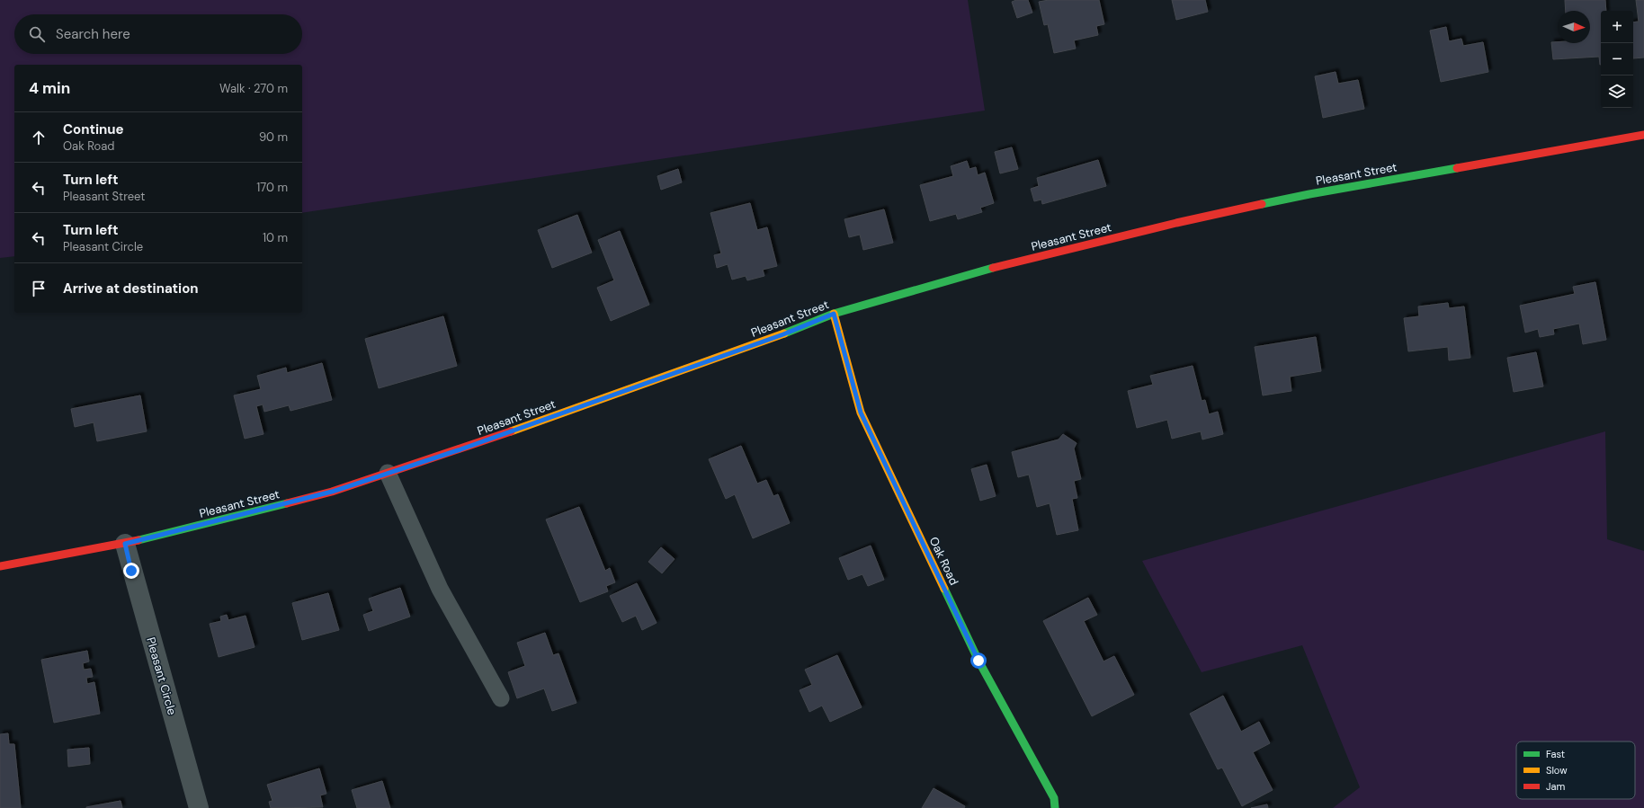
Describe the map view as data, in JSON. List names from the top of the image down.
{
  "streets": {
    "main road": ["Pleasant Street", "Oak Road"],
    "street": ["Pleasant Circle"]
  },
  "crossings": [
    ["Pleasant Street", "Oak Road"],
    ["Pleasant Street", "Pleasant Circle"]
  ],
  "legend": ["Fast", "Slow", "Jam"],
  "north": "right",
  "page": {
    "map_buttons": ["+", "−"],
    "search": "Search here",
    "heading": ["4 min", "Walk · 270 m"],
    "list": [
      ["Continue", "Oak Road", "90 m"],
      ["Turn left", "Pleasant Street", "170 m"],
      ["Turn left", "Pleasant Circle", "10 m"],
      "Arrive at destination"
    ]
  }
}
